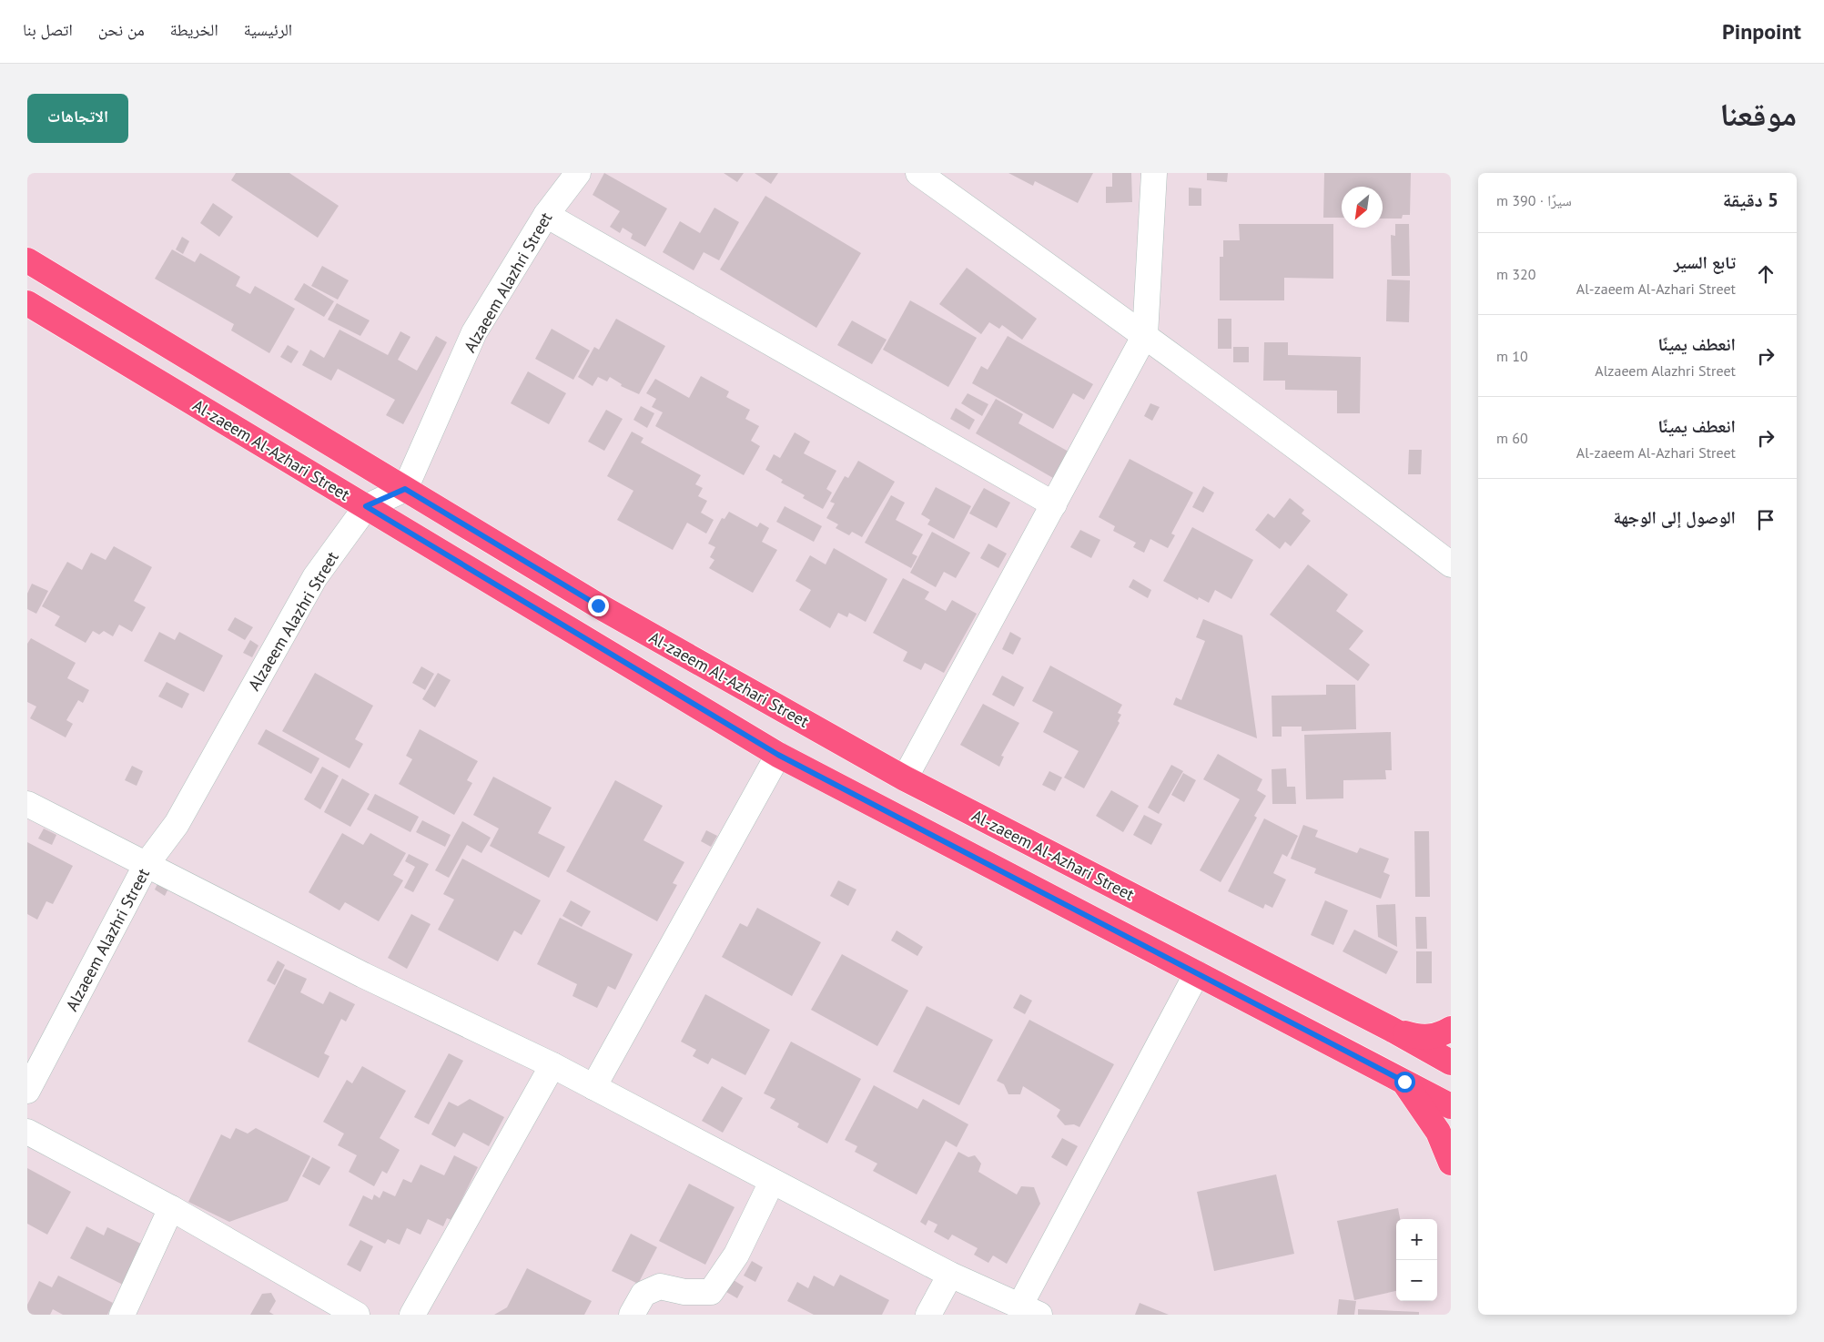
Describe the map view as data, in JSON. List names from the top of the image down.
{
  "streets": {
    "main road": ["Al-zaeem Al-Azhari Street"],
    "street": ["Alzaeem Alazhri Street"]
  },
  "crossings": [
    ["Alzaeem Alazhri Street", "Al-zaeem Al-Azhari Street"]
  ],
  "north": "bottom left",
  "page": {
    "header": "Pinpoint",
    "nav": [
      "الرئيسية",
      "الخريطة",
      "من نحن",
      "اتصل بنا"
    ],
    "title": "موقعنا",
    "buttons": "الاتجاهات",
    "heading": ["5 دقيقة", "سيرًا · 390 m"],
    "list": [
      ["تابع السير", "Al-zaeem Al-Azhari Street", "320 m"],
      ["انعطف يمينًا", "Alzaeem Alazhri Street", "10 m"],
      ["انعطف يمينًا", "Al-zaeem Al-Azhari Street", "60 m"],
      "الوصول إلى الوجهة"
    ],
    "map_buttons": ["+", "−"]
  }
}
